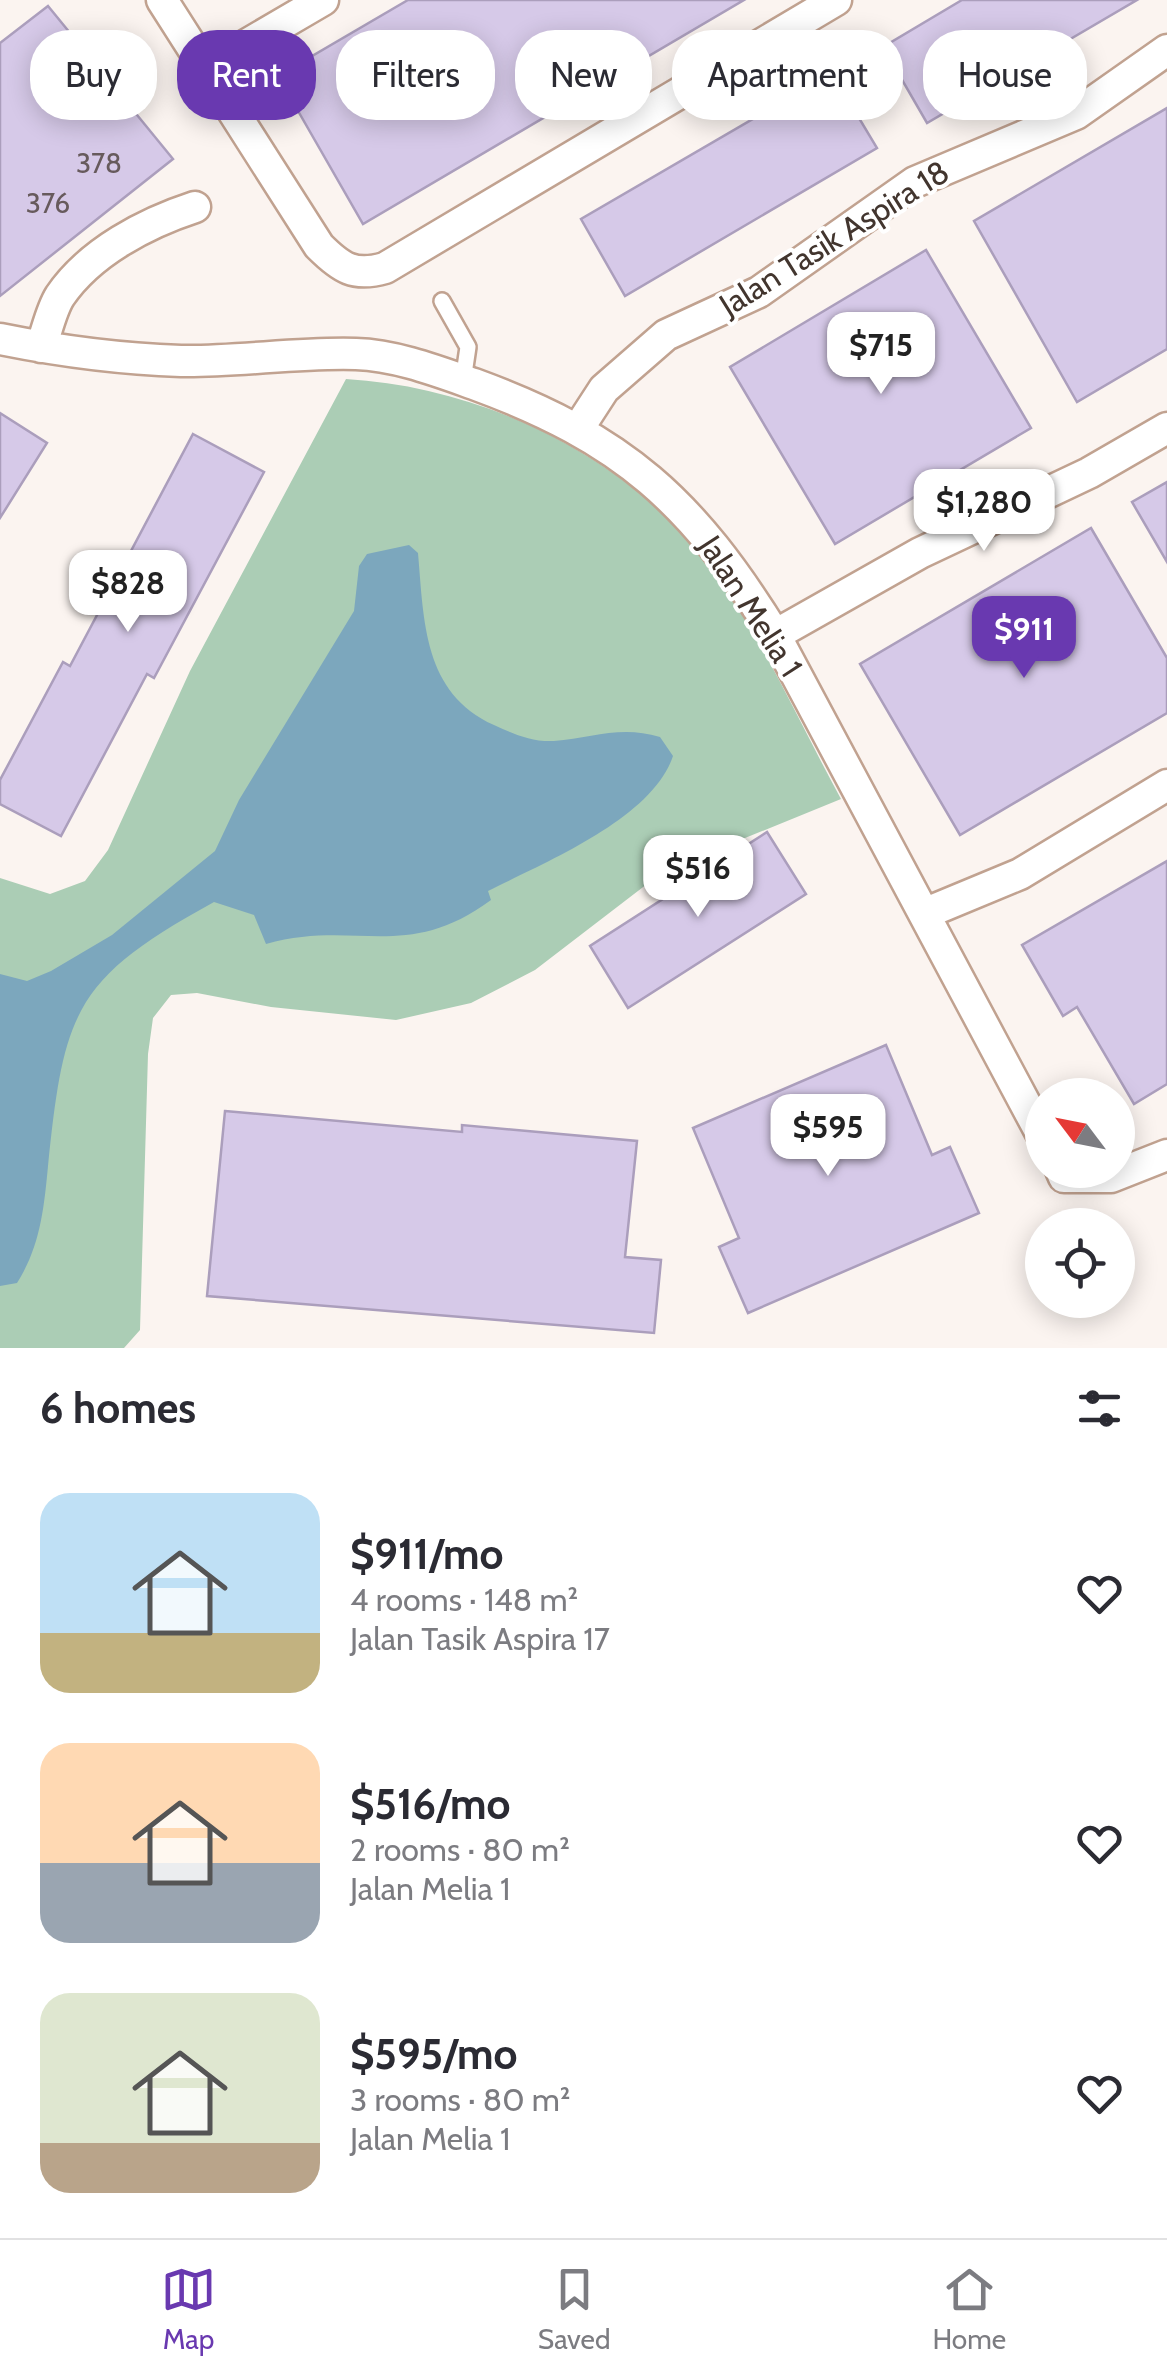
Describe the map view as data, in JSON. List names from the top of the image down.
{
  "streets": {
    "street": ["Jalan Tasik Aspira 18", "Jalan Melia 1"]
  },
  "crossings": [
    ["Jalan Tasik Aspira 18", "Jalan Melia 1"]
  ],
  "house_numbers": ["378", "376"],
  "north": "top left",
  "page": {
    "chip": [
      "Buy",
      "Rent",
      "Filters",
      "New",
      "Apartment",
      "House"
    ],
    "price": [
      "$715",
      "$1,280",
      "$828",
      "$911",
      "$516",
      "$595"
    ],
    "heading": "6 homes",
    "list": [
      {
        "name": "$911/mo",
        "note": "4 rooms · 148 m² · Jalan Tasik Aspira 17"
      },
      {
        "name": "$516/mo",
        "note": "2 rooms · 80 m² · Jalan Melia 1"
      },
      {
        "name": "$595/mo",
        "note": "3 rooms · 80 m² · Jalan Melia 1"
      }
    ],
    "tabs": ["Map", "Saved", "Home"]
  }
}
